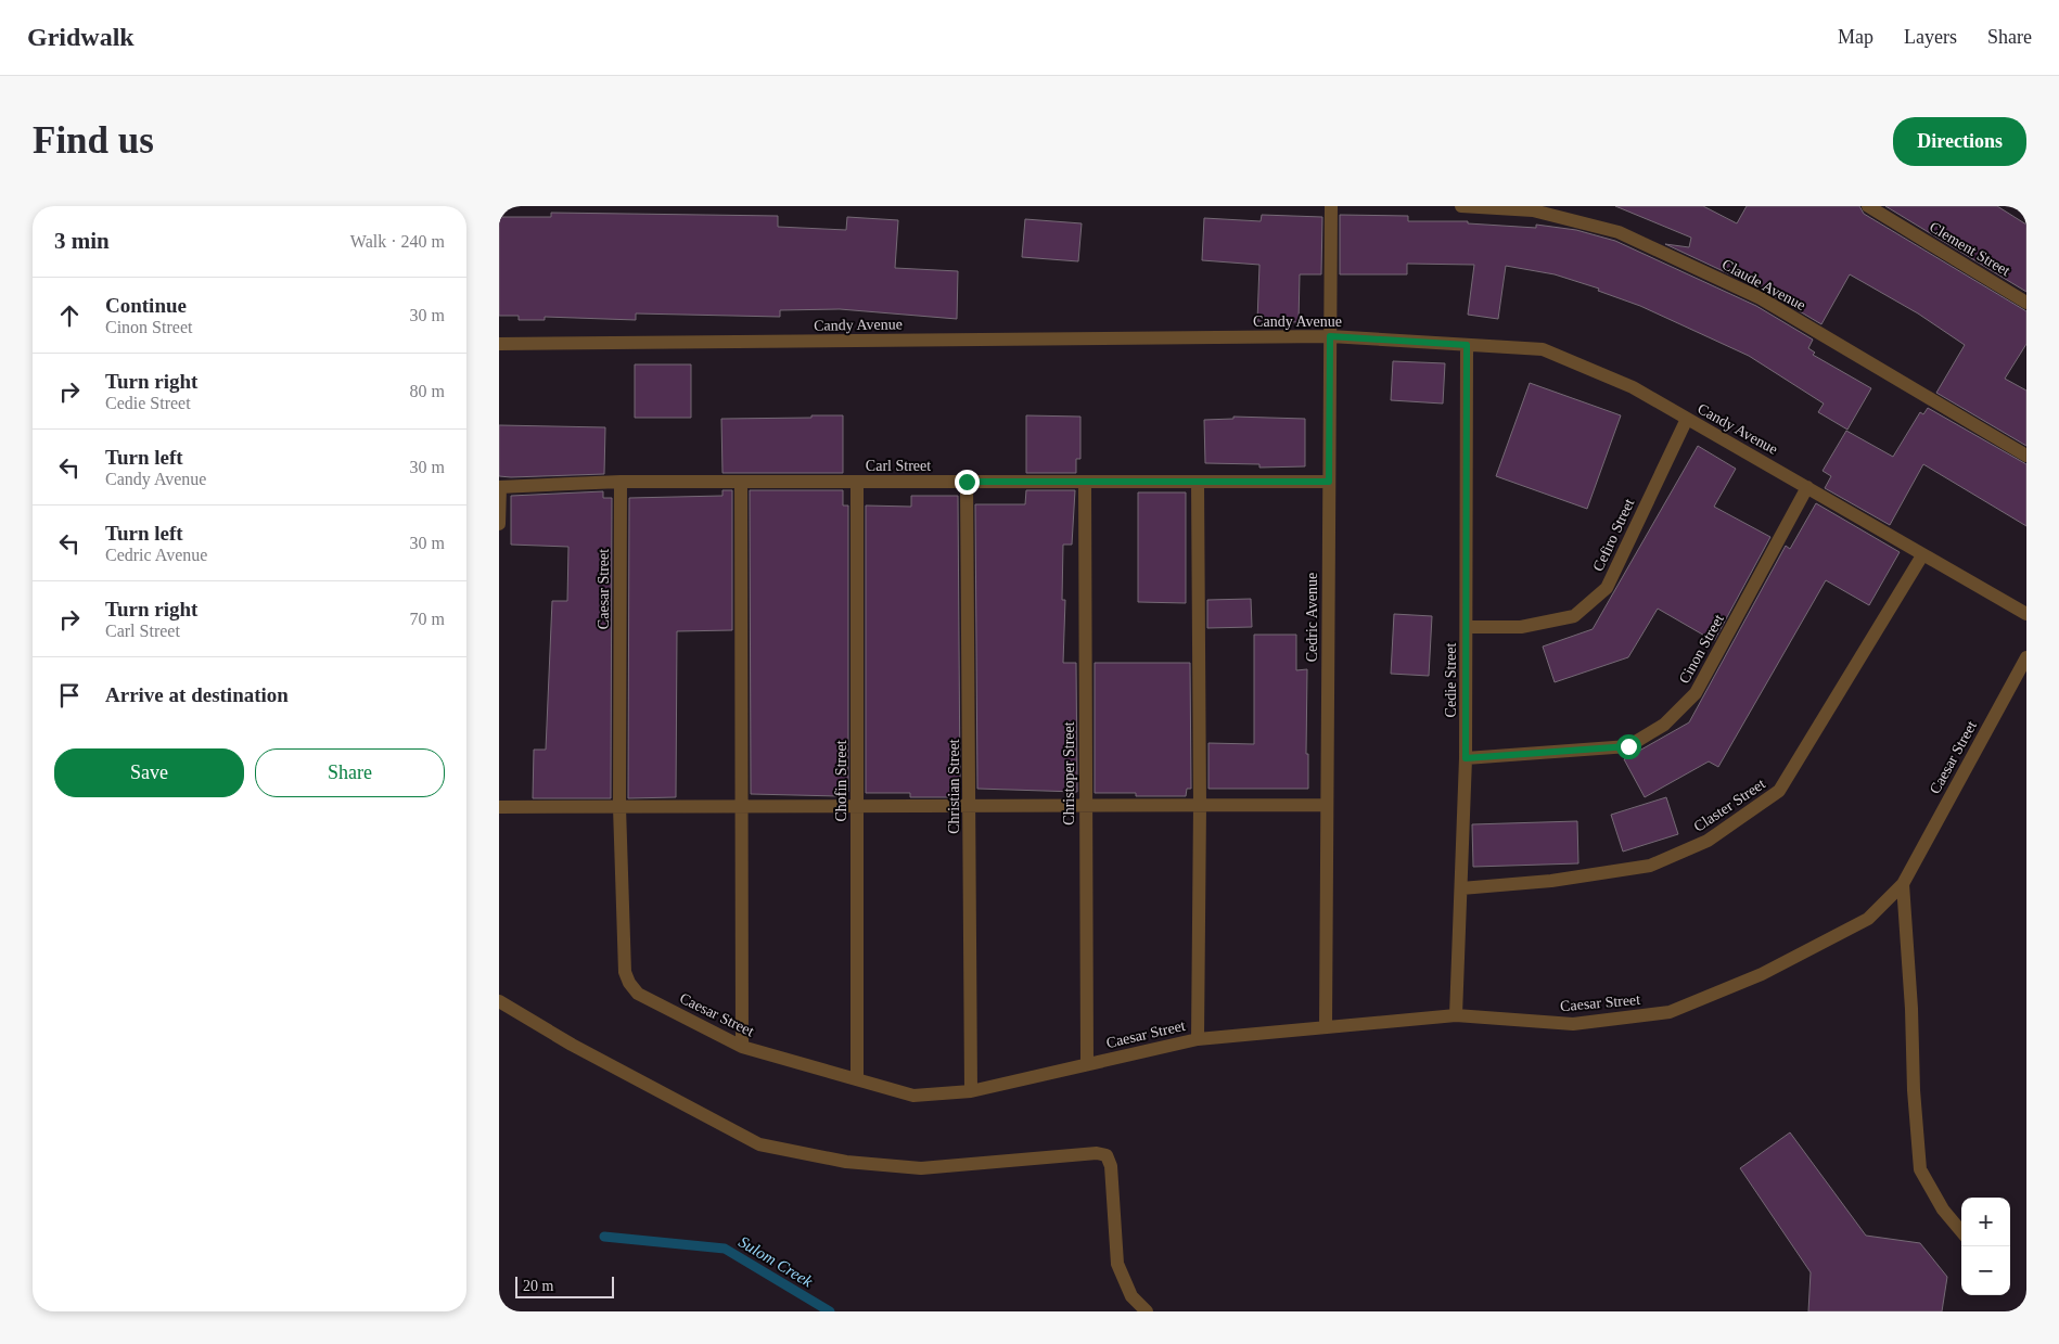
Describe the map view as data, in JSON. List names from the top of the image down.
{
  "streets": {
    "street": [
      "Clement Street",
      "Claude Avenue",
      "Candy Avenue",
      "Carl Street",
      "Cefiro Street",
      "Caesar Street",
      "Cedric Avenue",
      "Cinon Street",
      "Cedie Street",
      "Christoper Street",
      "Chofin Street",
      "Christian Street",
      "Claster Street"
    ]
  },
  "crossings": [
    ["Candy Avenue", "Cefiro Street"],
    ["Candy Avenue", "Cedric Avenue"],
    ["Candy Avenue", "Cinon Street"],
    ["Candy Avenue", "Cedie Street"],
    ["Candy Avenue", "Claster Street"],
    ["Carl Street", "Caesar Street"],
    ["Carl Street", "Cedric Avenue"],
    ["Carl Street", "Christoper Street"],
    ["Carl Street", "Chofin Street"],
    ["Carl Street", "Christian Street"],
    ["Cefiro Street", "Cedie Street"],
    ["Caesar Street", "Cedric Avenue"],
    ["Caesar Street", "Cedie Street"],
    ["Caesar Street", "Christoper Street"],
    ["Caesar Street", "Chofin Street"],
    ["Caesar Street", "Christian Street"],
    ["Cinon Street", "Cedie Street"],
    ["Cedie Street", "Claster Street"]
  ],
  "water": ["Sulom Creek"],
  "scale_bar": "20 m",
  "page": {
    "header": "Gridwalk",
    "nav": ["Map", "Layers", "Share"],
    "buttons": [
      "Directions",
      ["Save", "Share"]
    ],
    "title": "Find us",
    "heading": ["3 min", "Walk · 240 m"],
    "list": [
      ["Continue", "Cinon Street", "30 m"],
      ["Turn right", "Cedie Street", "80 m"],
      ["Turn left", "Candy Avenue", "30 m"],
      ["Turn left", "Cedric Avenue", "30 m"],
      ["Turn right", "Carl Street", "70 m"],
      "Arrive at destination"
    ],
    "map_buttons": ["+", "−"],
    "scale": "20 m"
  }
}
